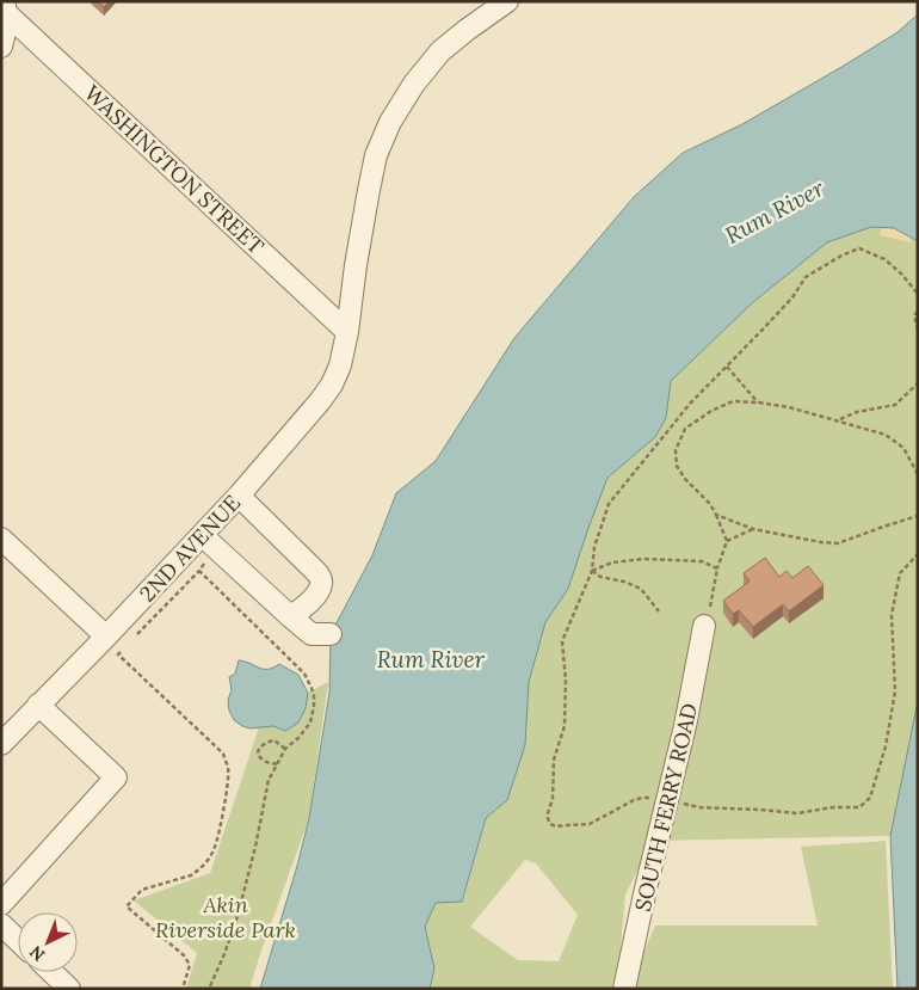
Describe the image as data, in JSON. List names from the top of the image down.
{
  "streets": {
    "street": ["WASHINGTON STREET", "2ND AVENUE", "SOUTH FERRY ROAD"]
  },
  "crossings": [
    ["WASHINGTON STREET", "2ND AVENUE"]
  ],
  "water": ["Rum River"],
  "parks": ["Akin Riverside Park"],
  "north": "bottom left"
}
